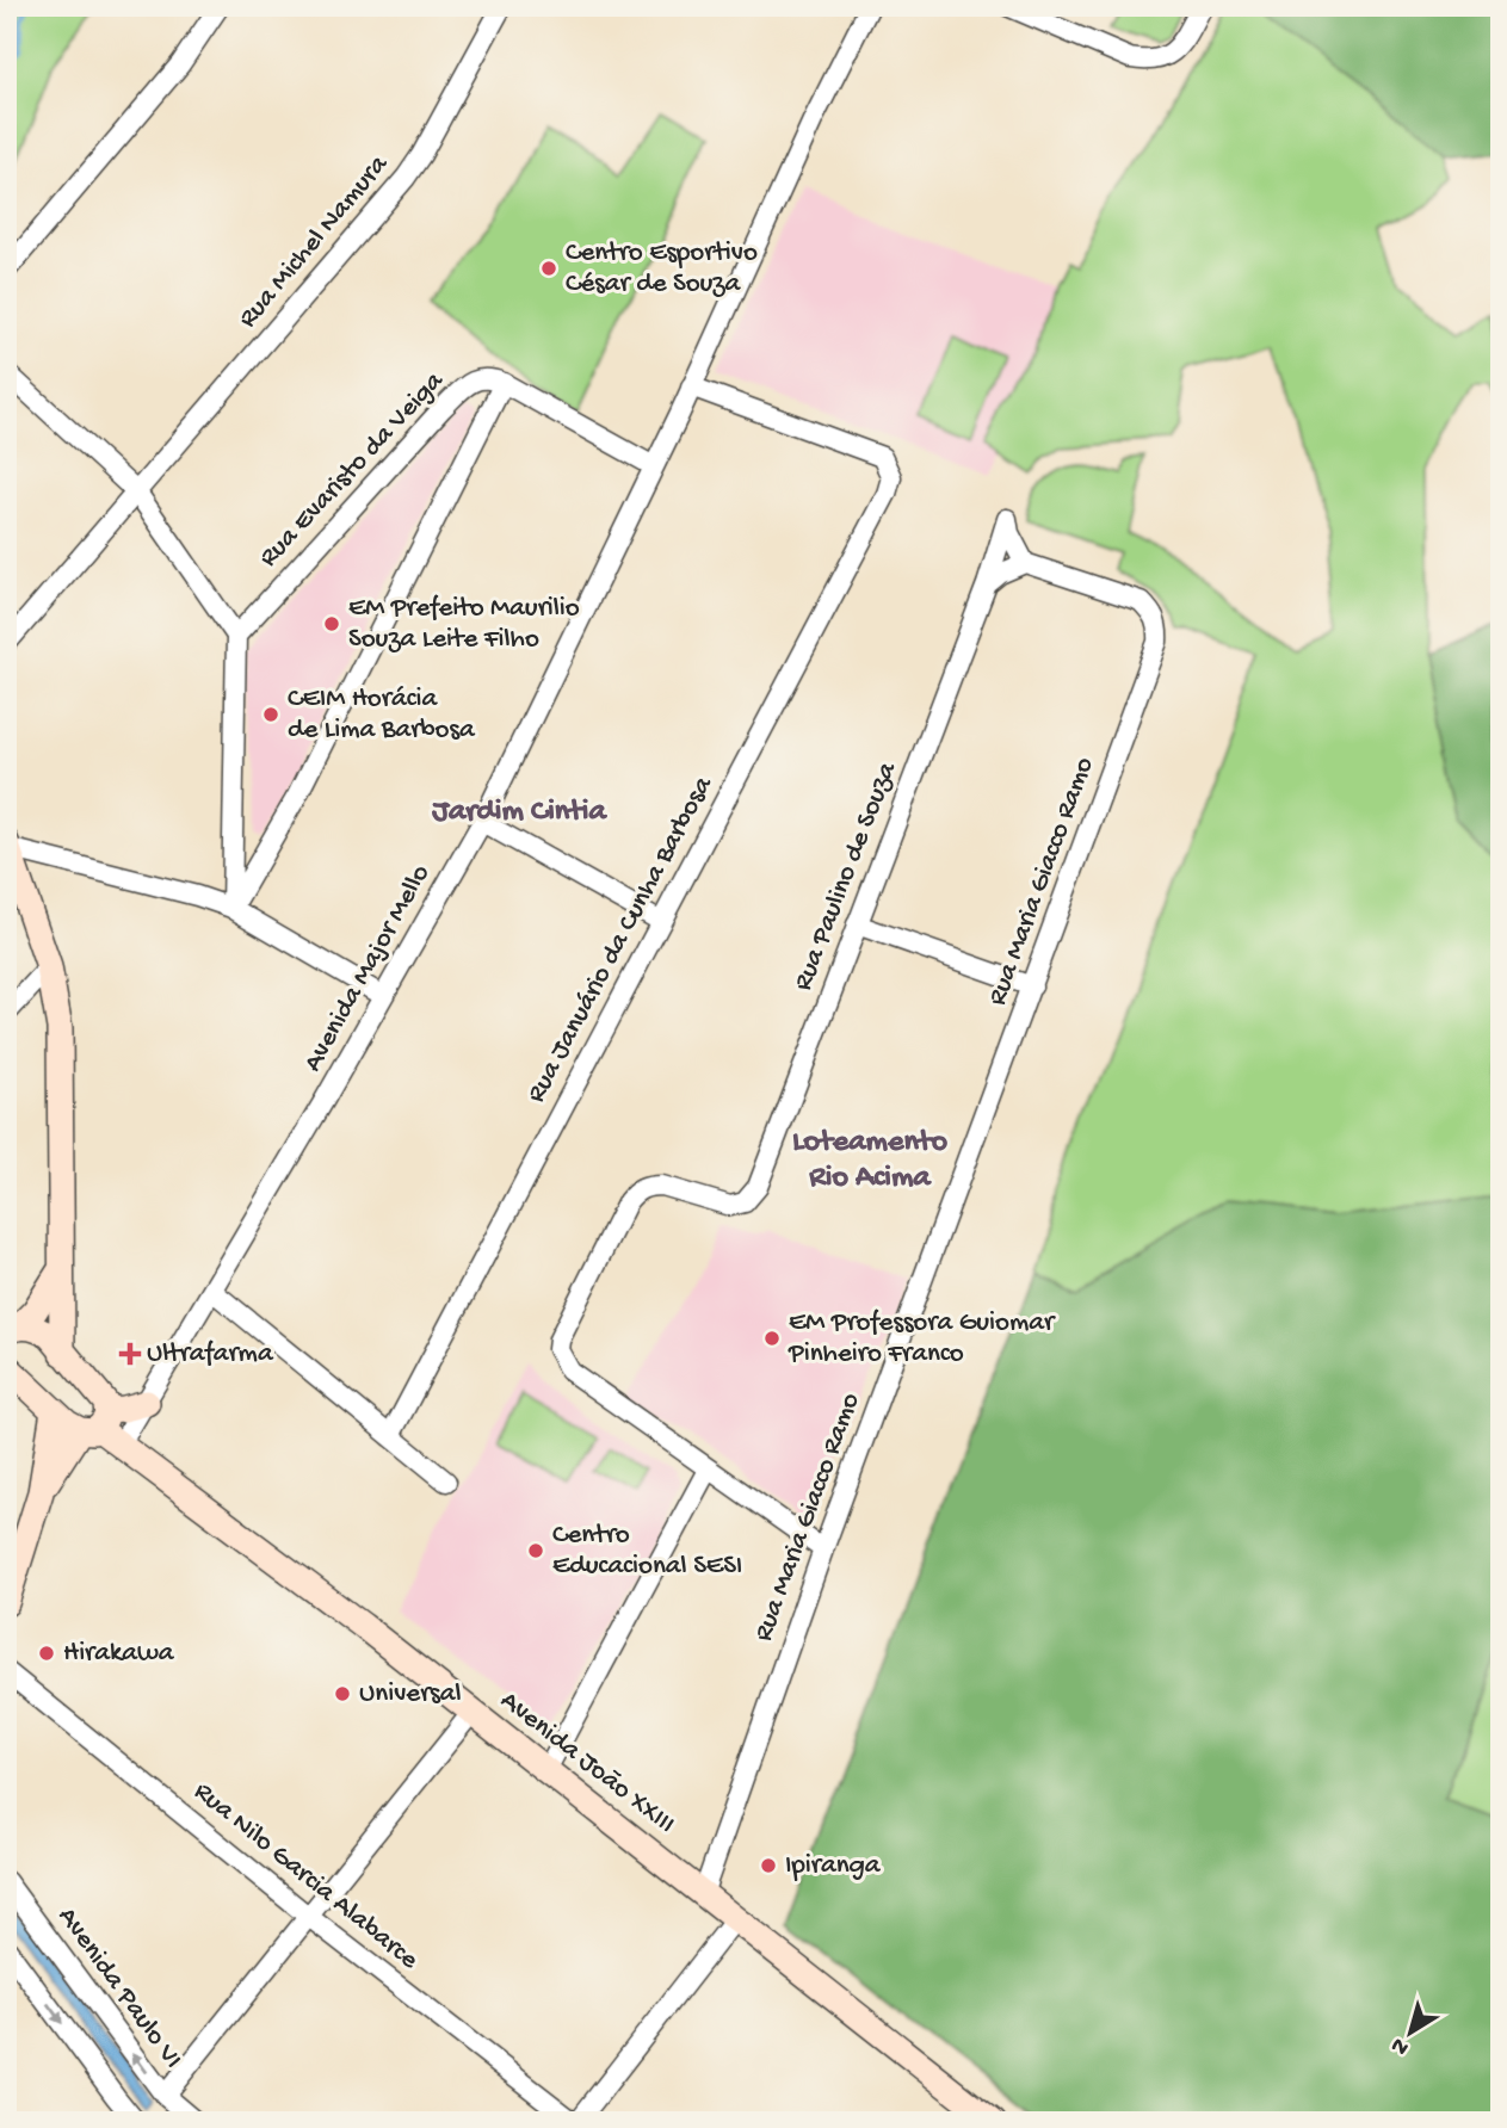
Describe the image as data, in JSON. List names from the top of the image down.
{
  "streets": {
    "main road": ["Avenida João XXIII"],
    "street": [
      "Rua Michel Namura",
      "Rua Evaristo da Veiga",
      "Rua Paulino de Souza",
      "Rua Maria Giacco Ramo",
      "Rua Januário da Cunha Barbosa",
      "Avenida Major Mello",
      "Rua Nilo Garcia Alabarce",
      "Avenida Paulo VI"
    ]
  },
  "crossings": [
    ["Rua Paulino de Souza", "Rua Maria Giacco Ramo"],
    ["Rua Maria Giacco Ramo", "Avenida João XXIII"],
    ["Rua Januário da Cunha Barbosa", "Avenida Major Mello"],
    ["Avenida Major Mello", "Avenida João XXIII"]
  ],
  "districts": ["Jardim Cintia", "Loteamento Rio Acima"],
  "places": {
    "other": [
      "Centro Esportivo César de Souza",
      "EM Prefeito Maurilio Souza Leite Filho",
      "CEIM Horácia de Lima Barbosa",
      "EM Professora Guiomar Pinheiro Franco",
      "Centro Educacional SESI",
      "Hirakawa",
      "Universal",
      "Ipiranga"
    ],
    "health": ["Ultrafarma"]
  },
  "north": "bottom left"
}
